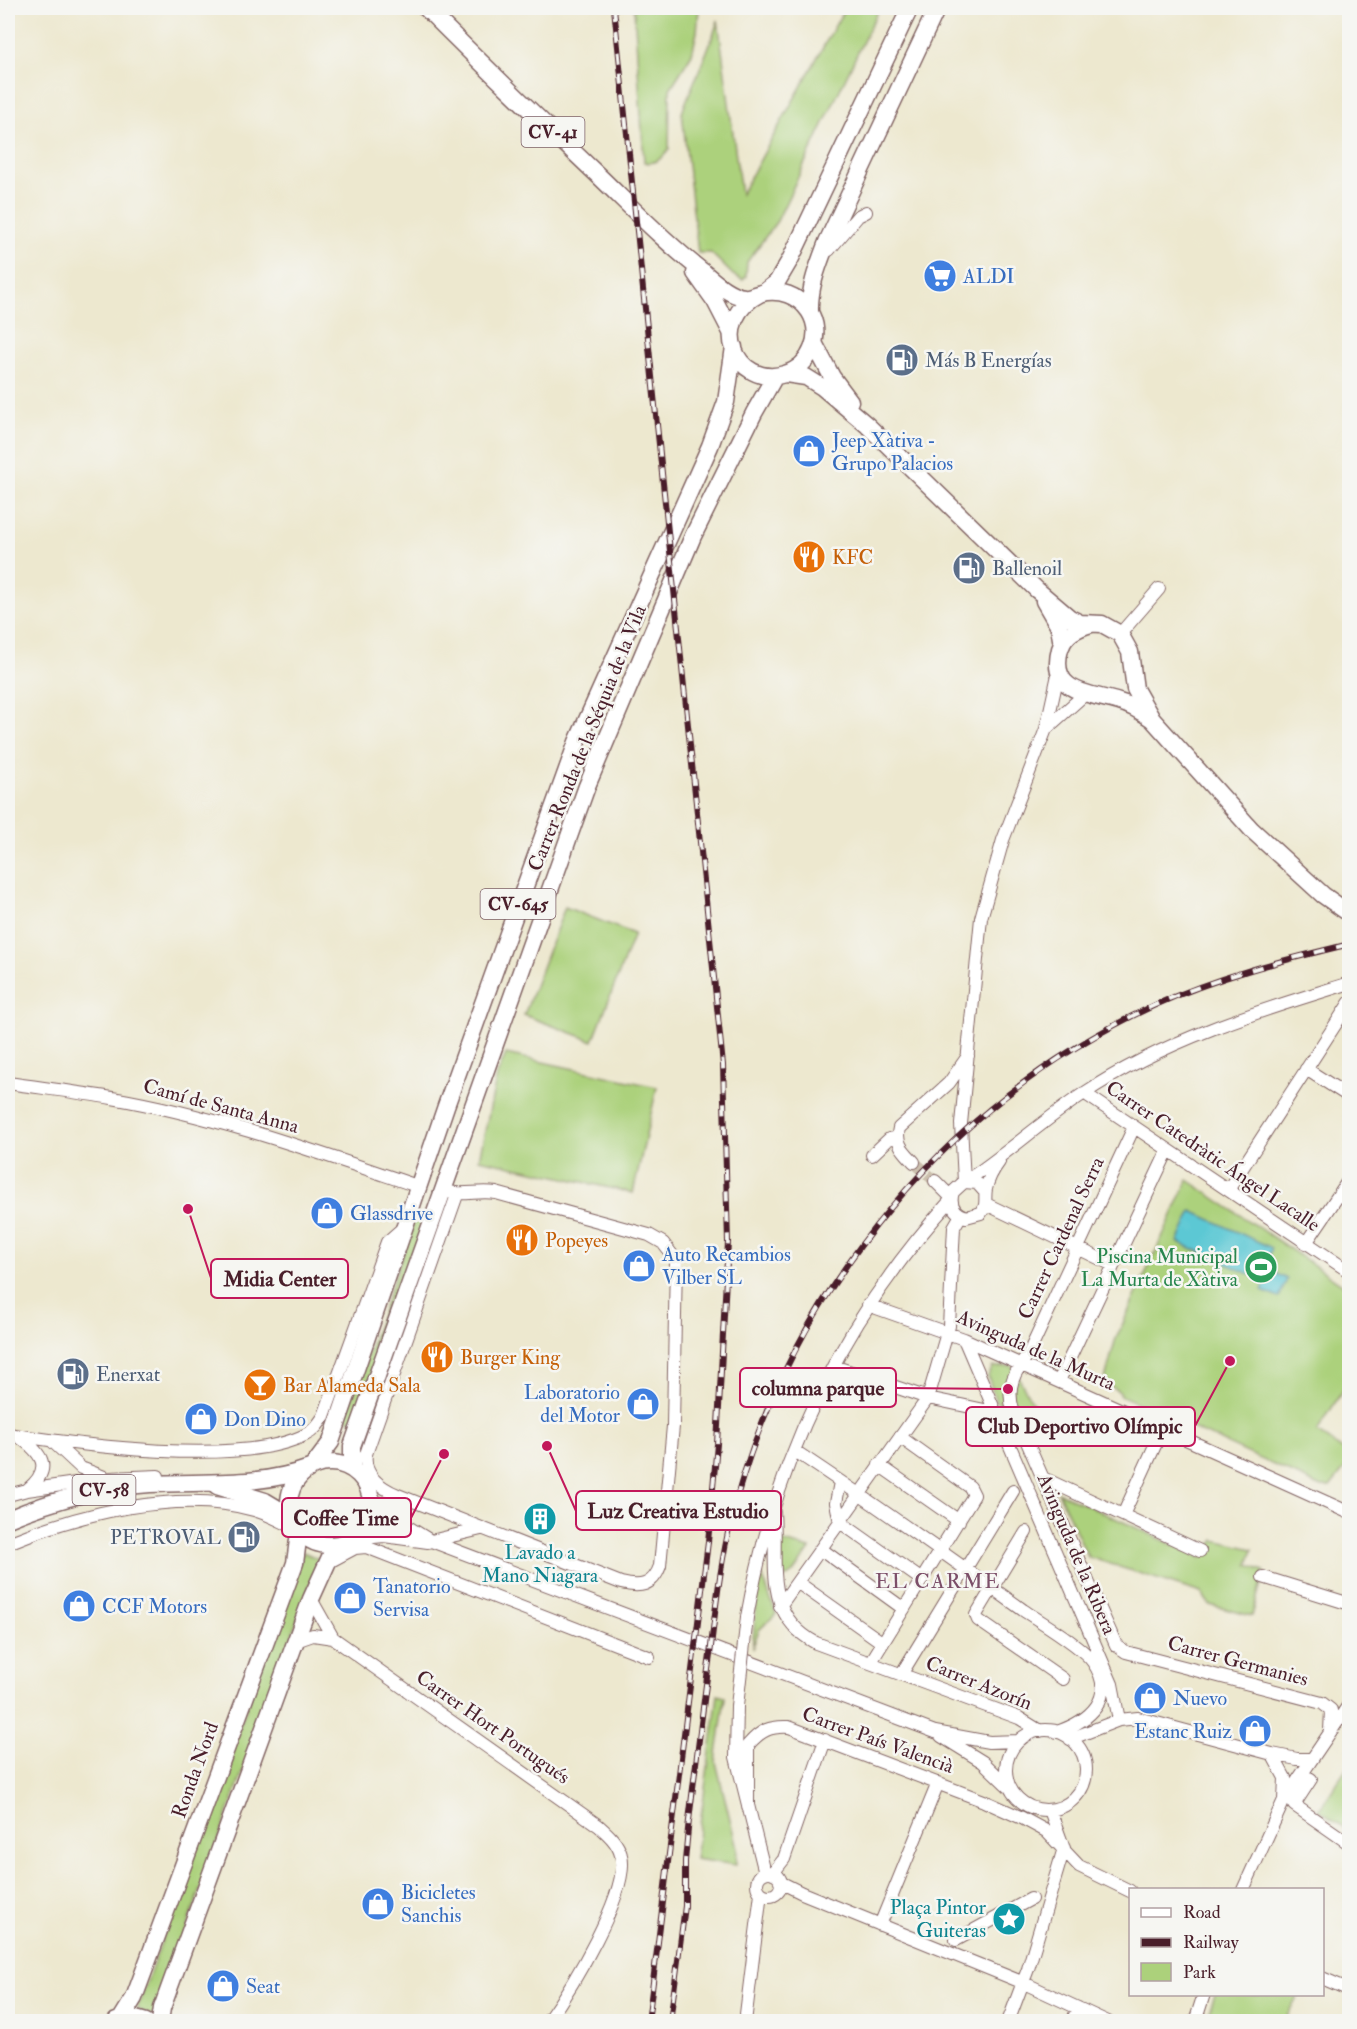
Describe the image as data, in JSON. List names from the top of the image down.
{
  "streets": {
    "main road": [
      "CV-41",
      "Carrer Ronda de la Séquia de la Vila",
      "CV-645",
      "CV-58",
      "Ronda Nord"
    ],
    "street": [
      "Camí de Santa Anna",
      "Carrer Catedràtic Ángel Lacalle",
      "Carrer Cardenal Serra",
      "Avinguda de la Murta",
      "Avinguda de la Ribera",
      "Carrer Germanies",
      "Carrer Azorín",
      "Carrer Hort Portugués",
      "Carrer País Valencià"
    ]
  },
  "crossings": [
    ["CV-41", "Carrer Ronda de la Séquia de la Vila"],
    ["CV-41", "CV-645"],
    ["Carrer Ronda de la Séquia de la Vila", "CV-645"],
    ["Carrer Ronda de la Séquia de la Vila", "Camí de Santa Anna"],
    ["Carrer Ronda de la Séquia de la Vila", "CV-58"],
    ["Carrer Ronda de la Séquia de la Vila", "Ronda Nord"],
    ["CV-645", "CV-58"],
    ["CV-645", "Ronda Nord"],
    ["Carrer Catedràtic Ángel Lacalle", "Carrer Cardenal Serra"],
    ["Carrer Cardenal Serra", "Avinguda de la Murta"],
    ["Carrer Cardenal Serra", "Avinguda de la Ribera"],
    ["Avinguda de la Murta", "Avinguda de la Ribera"],
    ["CV-58", "Ronda Nord"],
    ["Avinguda de la Ribera", "Carrer Germanies"]
  ],
  "districts": ["EL CARME"],
  "places": {
    "supermarket": ["ALDI"],
    "fuel station": [
      "Más B Energías",
      "Ballenoil",
      "Enerxat",
      "PETROVAL"
    ],
    "shop": [
      "Jeep Xàtiva - Grupo Palacios",
      "Glassdrive",
      "Auto Recambios Vilber SL",
      "Laboratorio del Motor",
      "Don Dino",
      "Tanatorio Servisa",
      "CCF Motors",
      "Nuevo",
      "Estanc Ruiz",
      "Bicicletes Sanchis",
      "Seat"
    ],
    "restaurant": ["KFC", "Popeyes", "Burger King"],
    "other": [
      "Midia Center",
      "Club Deportivo Olímpic",
      "columna parque",
      "Luz Creativa Estudio",
      "Coffee Time"
    ],
    "sports": ["Piscina Municipal La Murta de Xàtiva"],
    "bar": ["Bar Alameda Sala"],
    "building": ["Lavado a Mano Niagara"],
    "place": ["Plaça Pintor Guiteras"]
  },
  "legend": ["Road", "Railway", "Park"]
}
